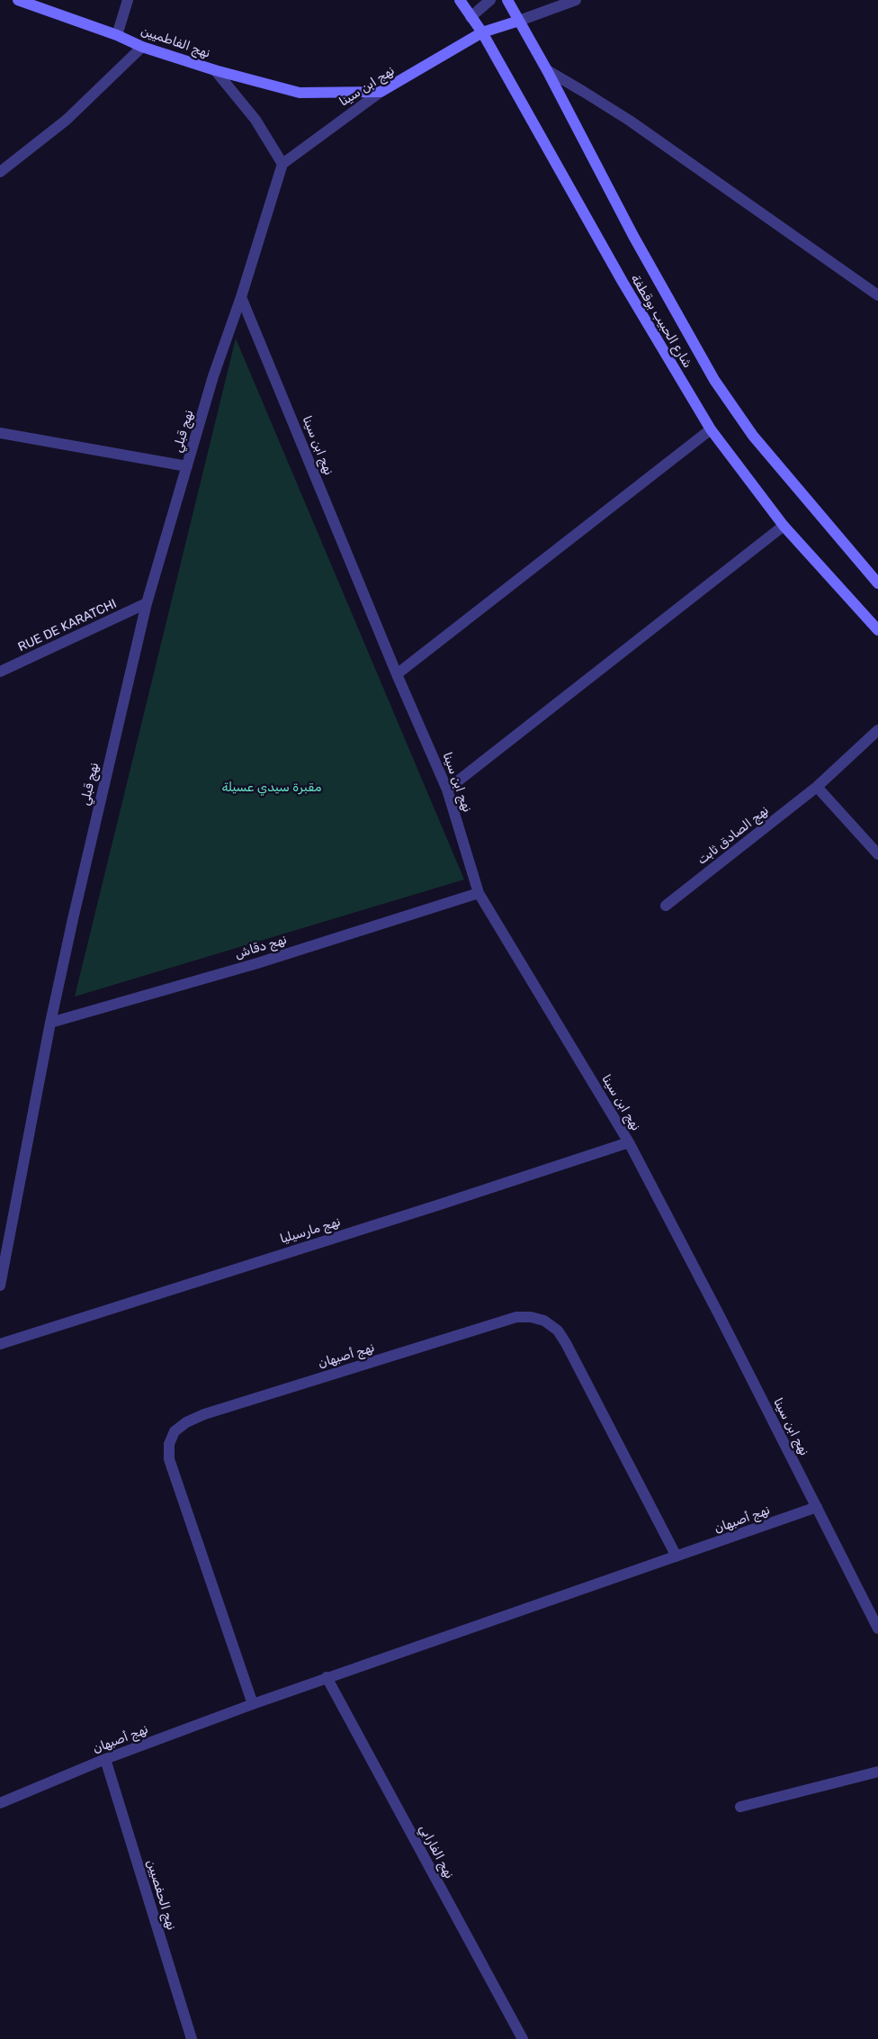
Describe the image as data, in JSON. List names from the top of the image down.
{
  "streets": {
    "main road": ["نهج الفاطميين", "نهج ابن سينا", "شارع الحبيب بوقطفة"],
    "street": [
      "نهج قبلي",
      "RUE DE KARATCHI",
      "نهج الصادق ثابت",
      "نهج دقاش",
      "نهج مارسيليا",
      "نهج أصبهان",
      "نهج الفارابي",
      "نهج الحفصيين"
    ]
  },
  "crossings": [
    ["نهج الفاطميين", "نهج ابن سينا"],
    ["نهج ابن سينا", "شارع الحبيب بوقطفة"],
    ["نهج ابن سينا", "نهج قبلي"],
    ["نهج ابن سينا", "نهج دقاش"],
    ["نهج ابن سينا", "نهج مارسيليا"],
    ["نهج ابن سينا", "نهج أصبهان"],
    ["نهج قبلي", "RUE DE KARATCHI"],
    ["نهج قبلي", "نهج دقاش"],
    ["نهج أصبهان", "نهج الفارابي"],
    ["نهج أصبهان", "نهج الحفصيين"]
  ],
  "parks": ["مقبرة سيدي عسيلة"]
}
